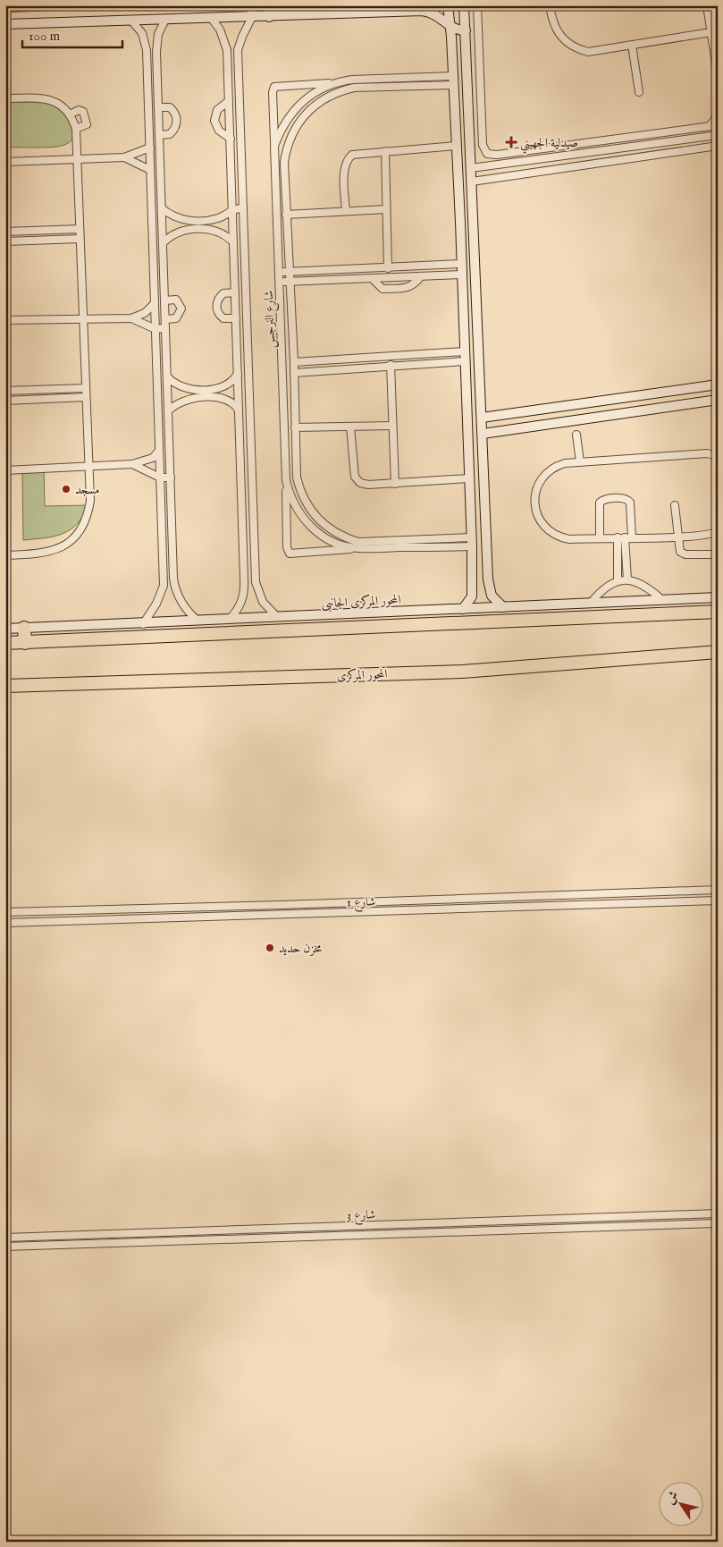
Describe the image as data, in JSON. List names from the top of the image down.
{
  "streets": {
    "highway": ["المحور المركزى"],
    "street": [
      "شارع النرجس",
      "المحور المركزى الجانبى",
      "شارع 1",
      "شارع 3"
    ]
  },
  "places": {
    "health": ["صيدلية الجهيني"],
    "other": ["مسجد", "مخزن حديد"]
  },
  "scale_bar": "100 m",
  "north": "top left"
}
